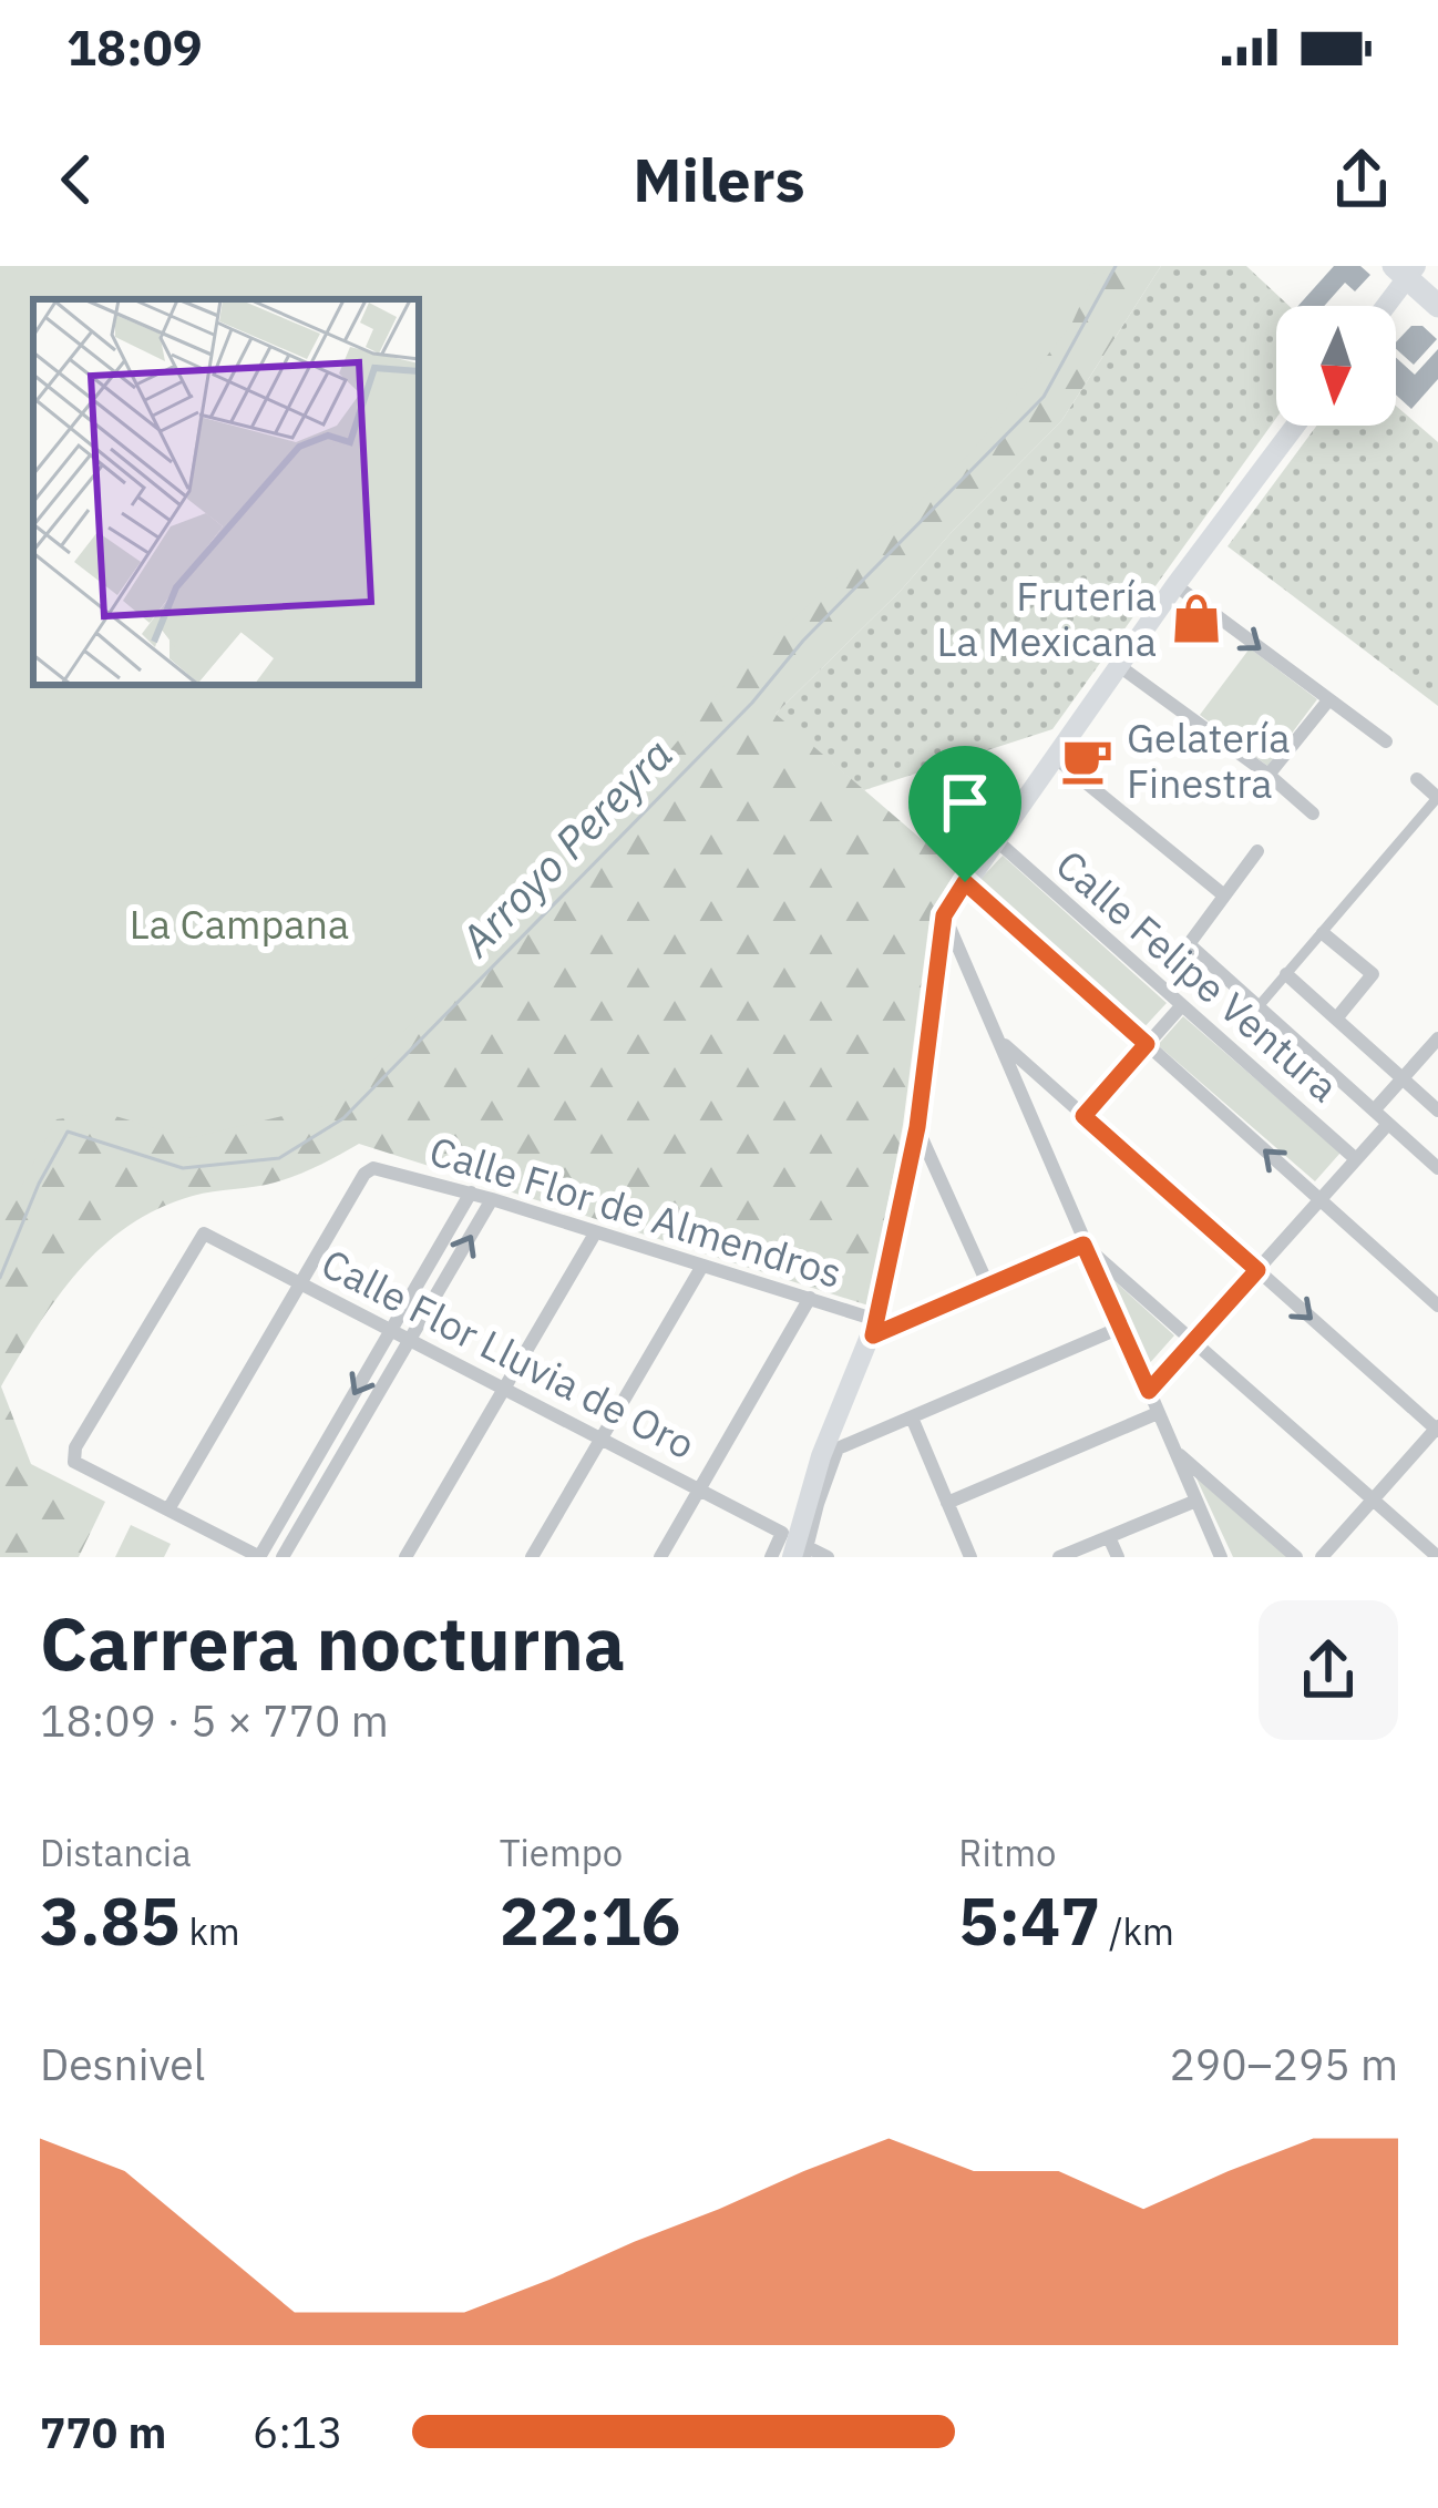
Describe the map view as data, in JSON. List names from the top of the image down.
{
  "streets": {
    "street": ["Calle Felipe Ventura", "Calle Flor de Almendros", "Calle Flor Lluvia de Oro"]
  },
  "crossings": [
    ["Calle Flor de Almendros", "Calle Flor Lluvia de Oro"]
  ],
  "water": ["Arroyo Pereyra"],
  "parks": ["La Campana"],
  "places": {
    "shop": ["Frutería La Mexicana"],
    "cafe": ["Gelatería Finestra"]
  },
  "north": "bottom",
  "page": {
    "status": "18:09",
    "header": "Milers",
    "heading": ["Carrera nocturna", "18:09 · 5 × 770 m"],
    "stats": [
      ["Distancia", "3.85 km"],
      ["Tiempo", "22:16"],
      ["Ritmo", "5:47 /km"]
    ],
    "chart": ["Desnivel", "290–295 m"],
    "list": [
      {
        "name": "770 m",
        "note": "6:13"
      }
    ]
  }
}
